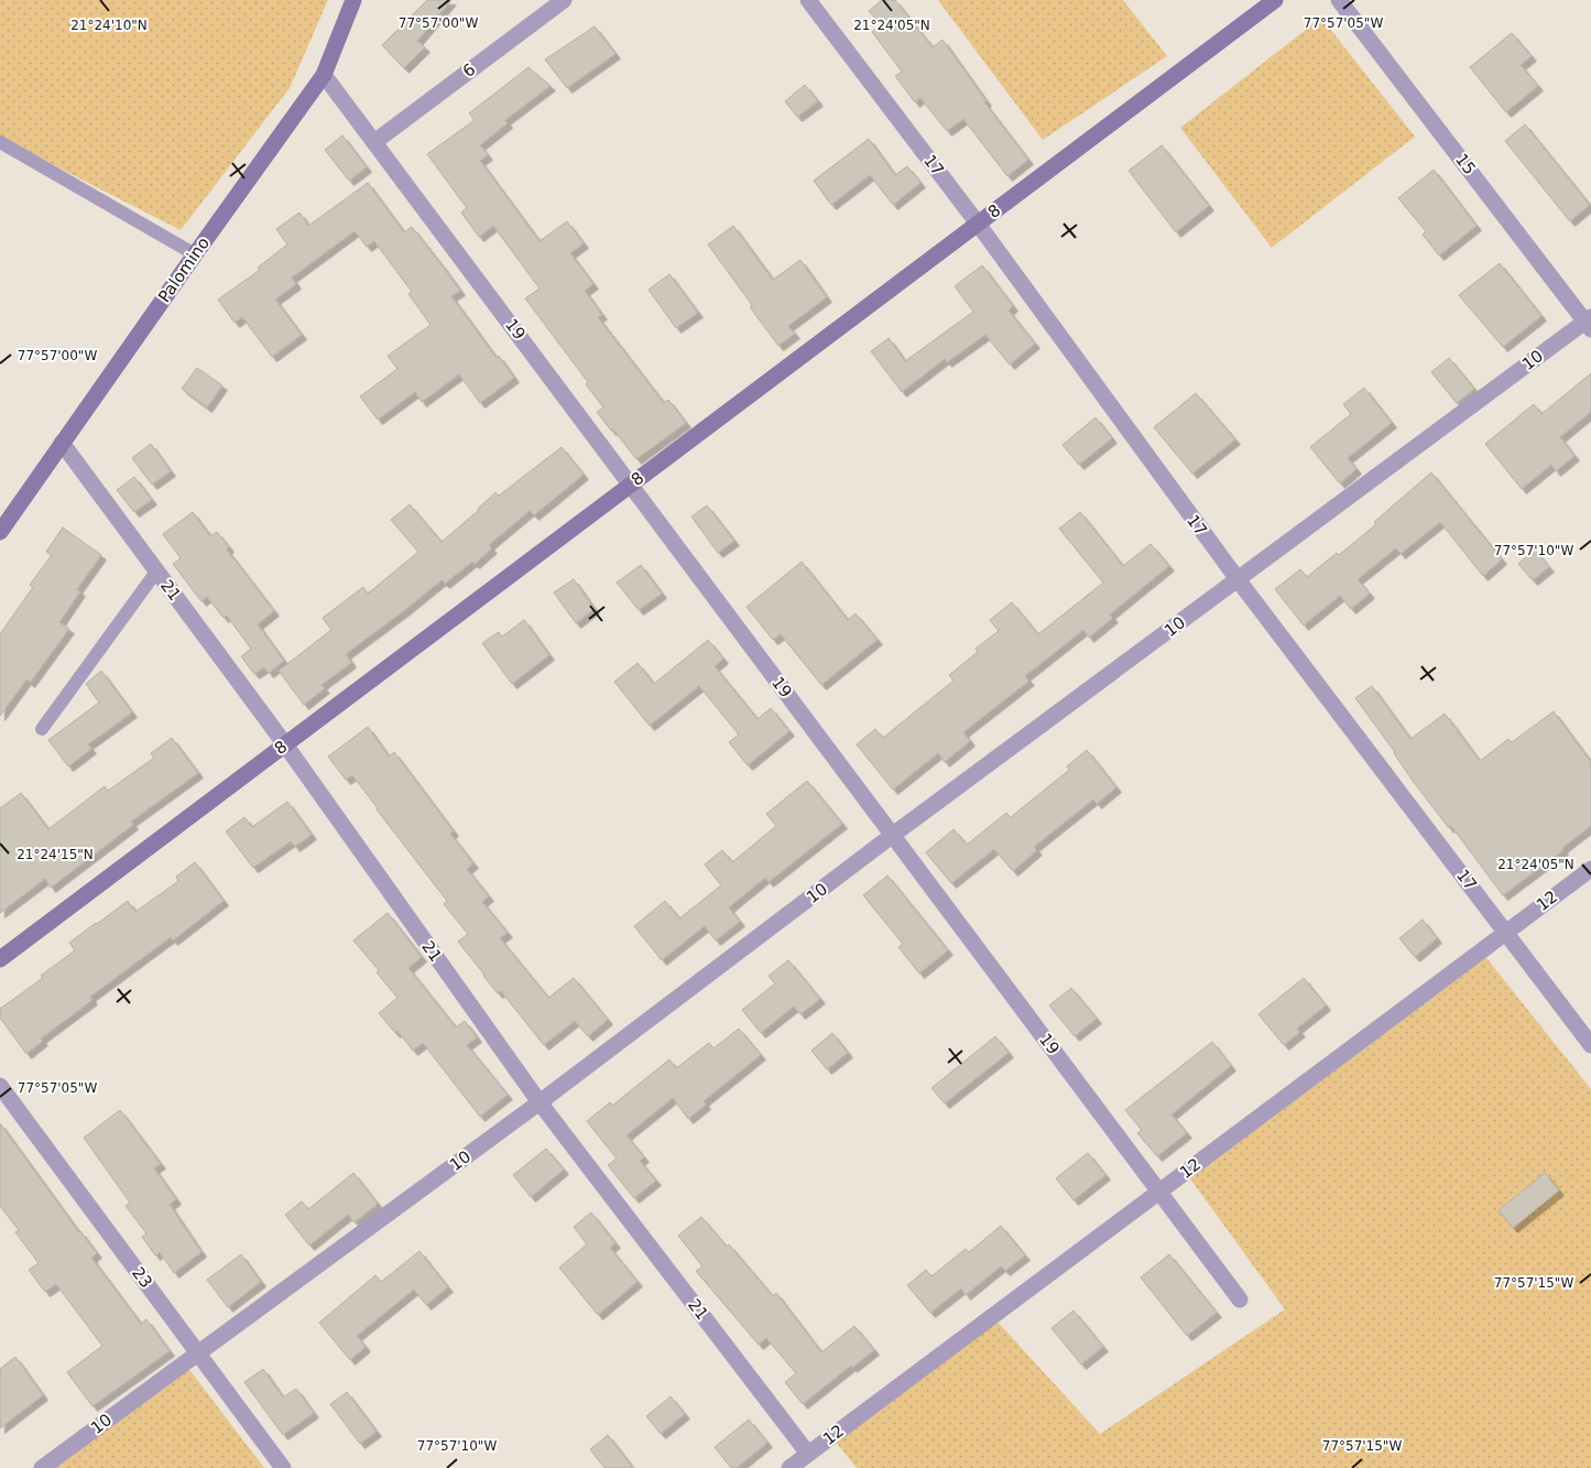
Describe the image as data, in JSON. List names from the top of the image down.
{
  "streets": {
    "street": [
      "6",
      "15",
      "17",
      "8",
      "Palomino",
      "19",
      "10",
      "21",
      "12",
      "23"
    ]
  },
  "crossings": [
    ["6", "19"],
    ["15", "10"],
    ["17", "8"],
    ["17", "10"],
    ["17", "12"],
    ["8", "19"],
    ["8", "21"],
    ["Palomino", "19"],
    ["Palomino", "21"],
    ["19", "10"],
    ["19", "12"],
    ["10", "21"],
    ["10", "23"],
    ["21", "12"]
  ],
  "coordinates": [
    "77°57'00\"W",
    "77°57'05\"W",
    "21°24'10\"N",
    "21°24'05\"N",
    "77°57'10\"W",
    "21°24'15\"N",
    "77°57'15\"W"
  ]
}
